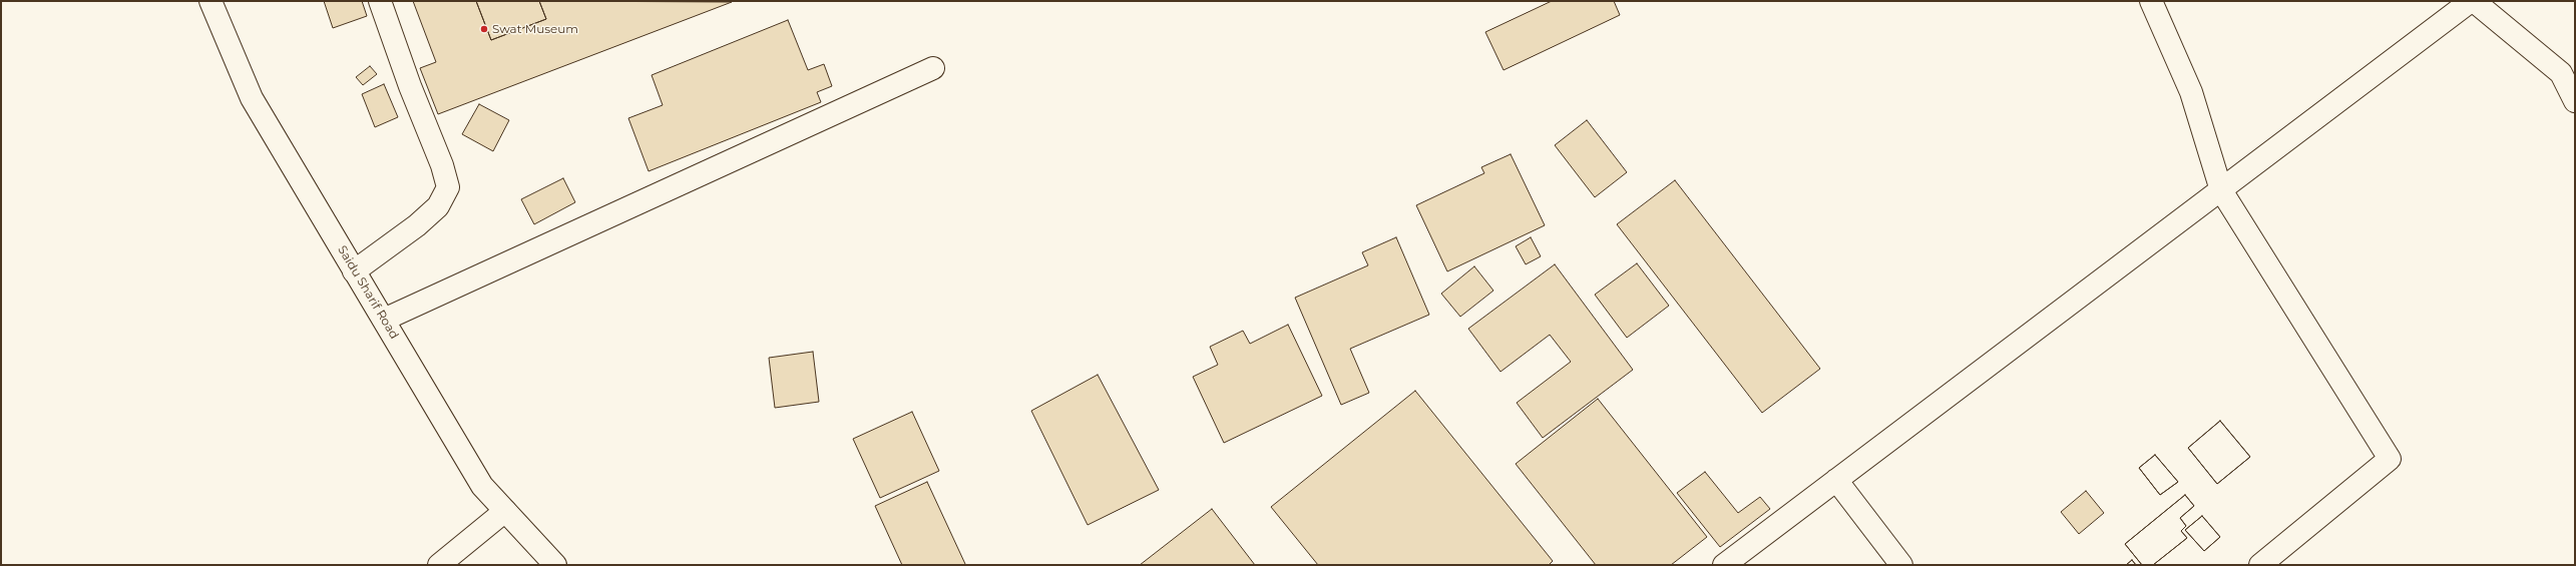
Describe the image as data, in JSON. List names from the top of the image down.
{
  "streets": {
    "street": ["Saidu Sharif Road"]
  },
  "places": ["Swat Museum"]
}
